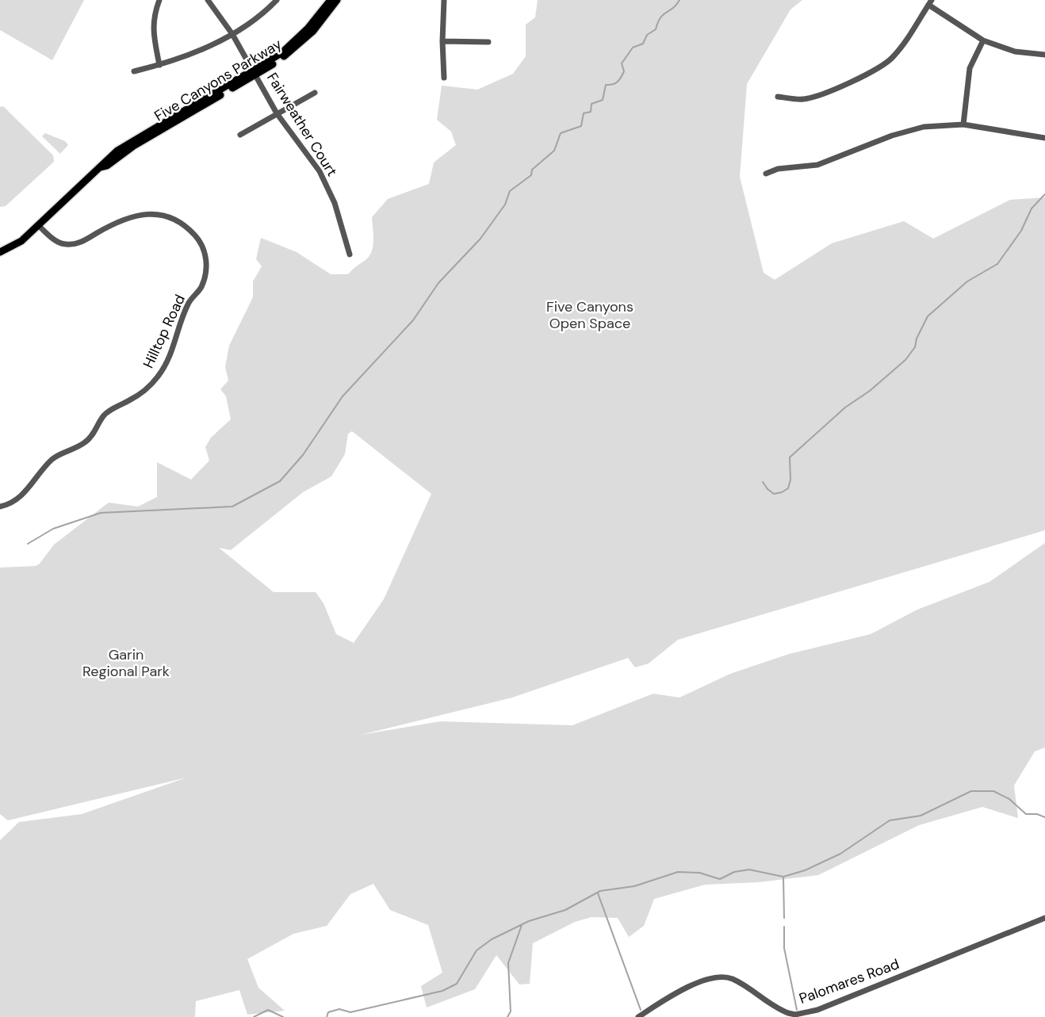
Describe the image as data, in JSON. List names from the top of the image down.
{
  "streets": {
    "main road": ["Five Canyons Parkway"],
    "street": ["Fairweather Court", "Hilltop Road", "Palomares Road"]
  },
  "crossings": [
    ["Five Canyons Parkway", "Fairweather Court"],
    ["Five Canyons Parkway", "Hilltop Road"]
  ],
  "parks": ["Five Canyons Open Space", "Garin Regional Park"]
}
